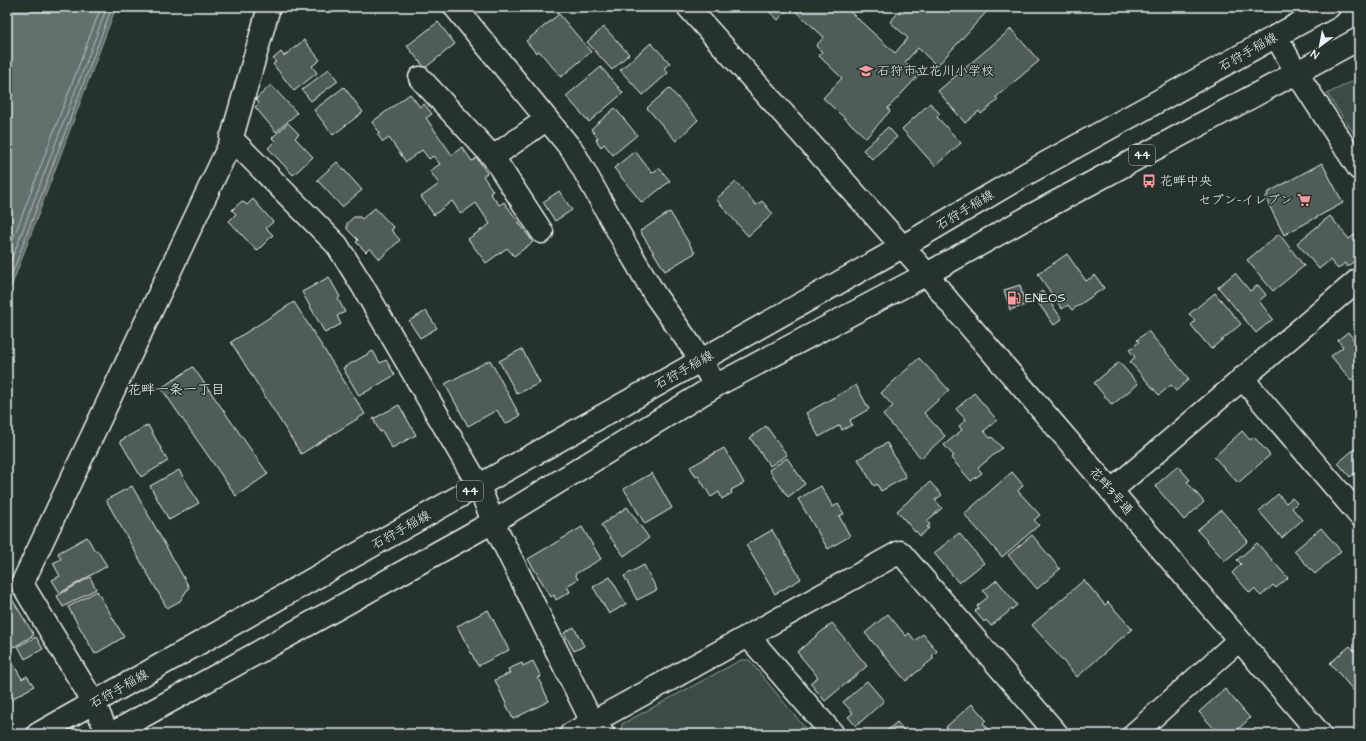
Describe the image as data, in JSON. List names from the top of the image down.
{
  "streets": {
    "street": ["石狩手稲線", "44", "花畔3号通"]
  },
  "crossings": [
    ["石狩手稲線", "花畔3号通"],
    ["44", "花畔3号通"]
  ],
  "districts": ["花畔一条一丁目"],
  "places": {
    "school or university": ["石狩市立花川小学校"],
    "bus stop": ["花畔中央"],
    "supermarket": ["セブン-イレブン"],
    "fuel station": ["ENEOS"]
  },
  "north": "bottom left"
}
